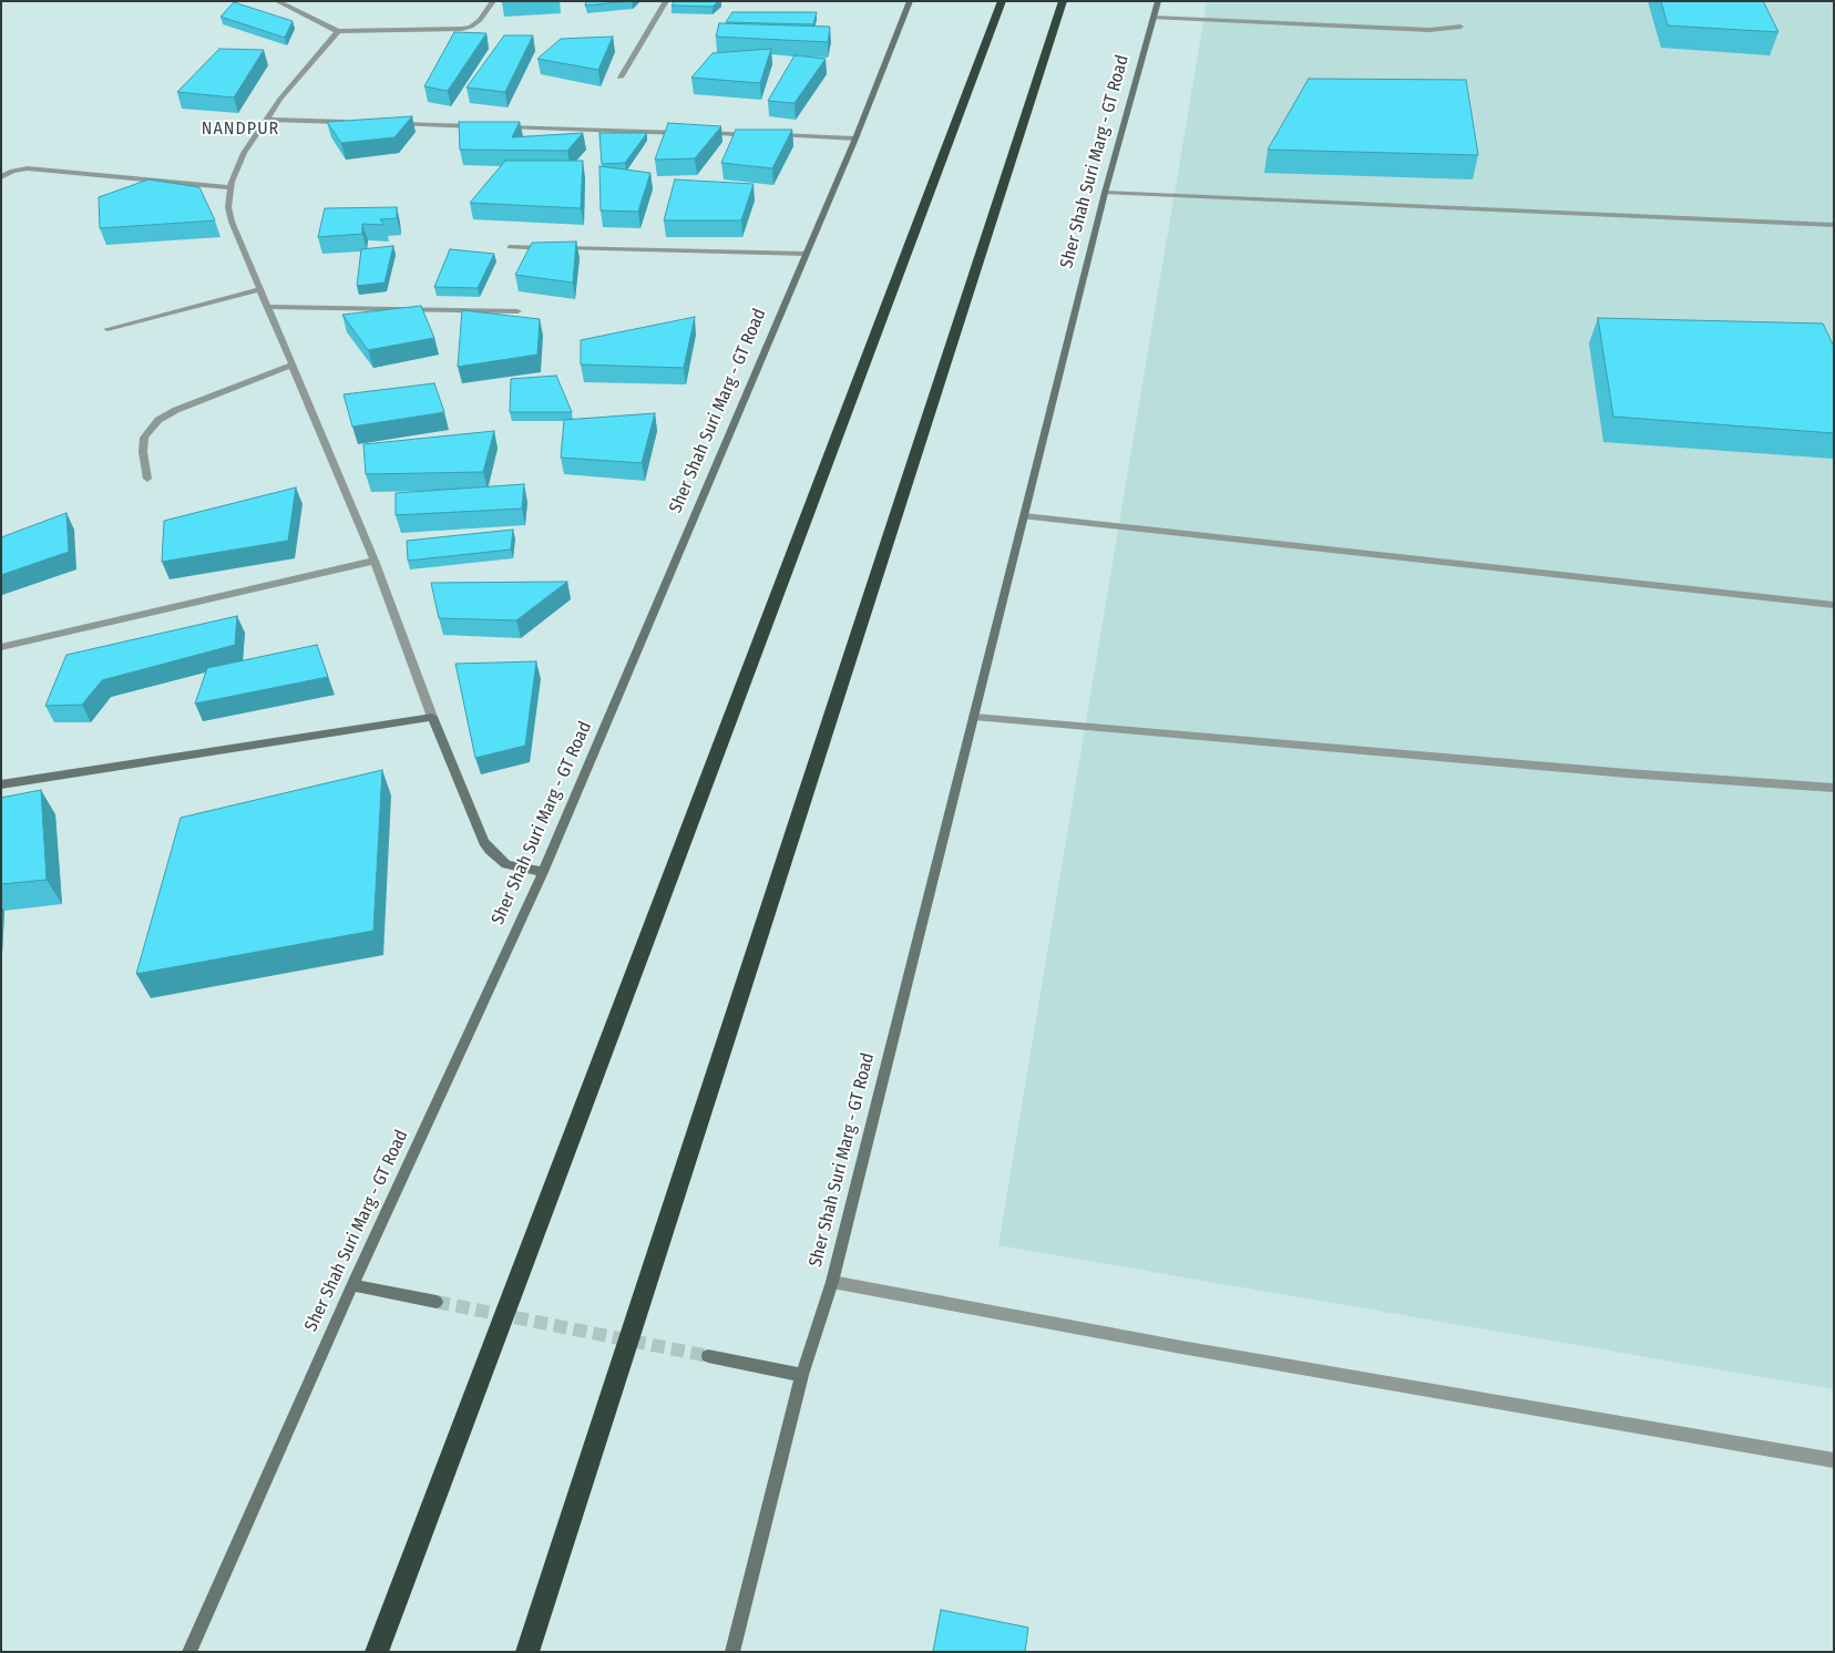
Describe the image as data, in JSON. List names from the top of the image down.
{
  "streets": {
    "street": ["Sher Shah Suri Marg - GT Road"]
  },
  "districts": ["NANDPUR"]
}
